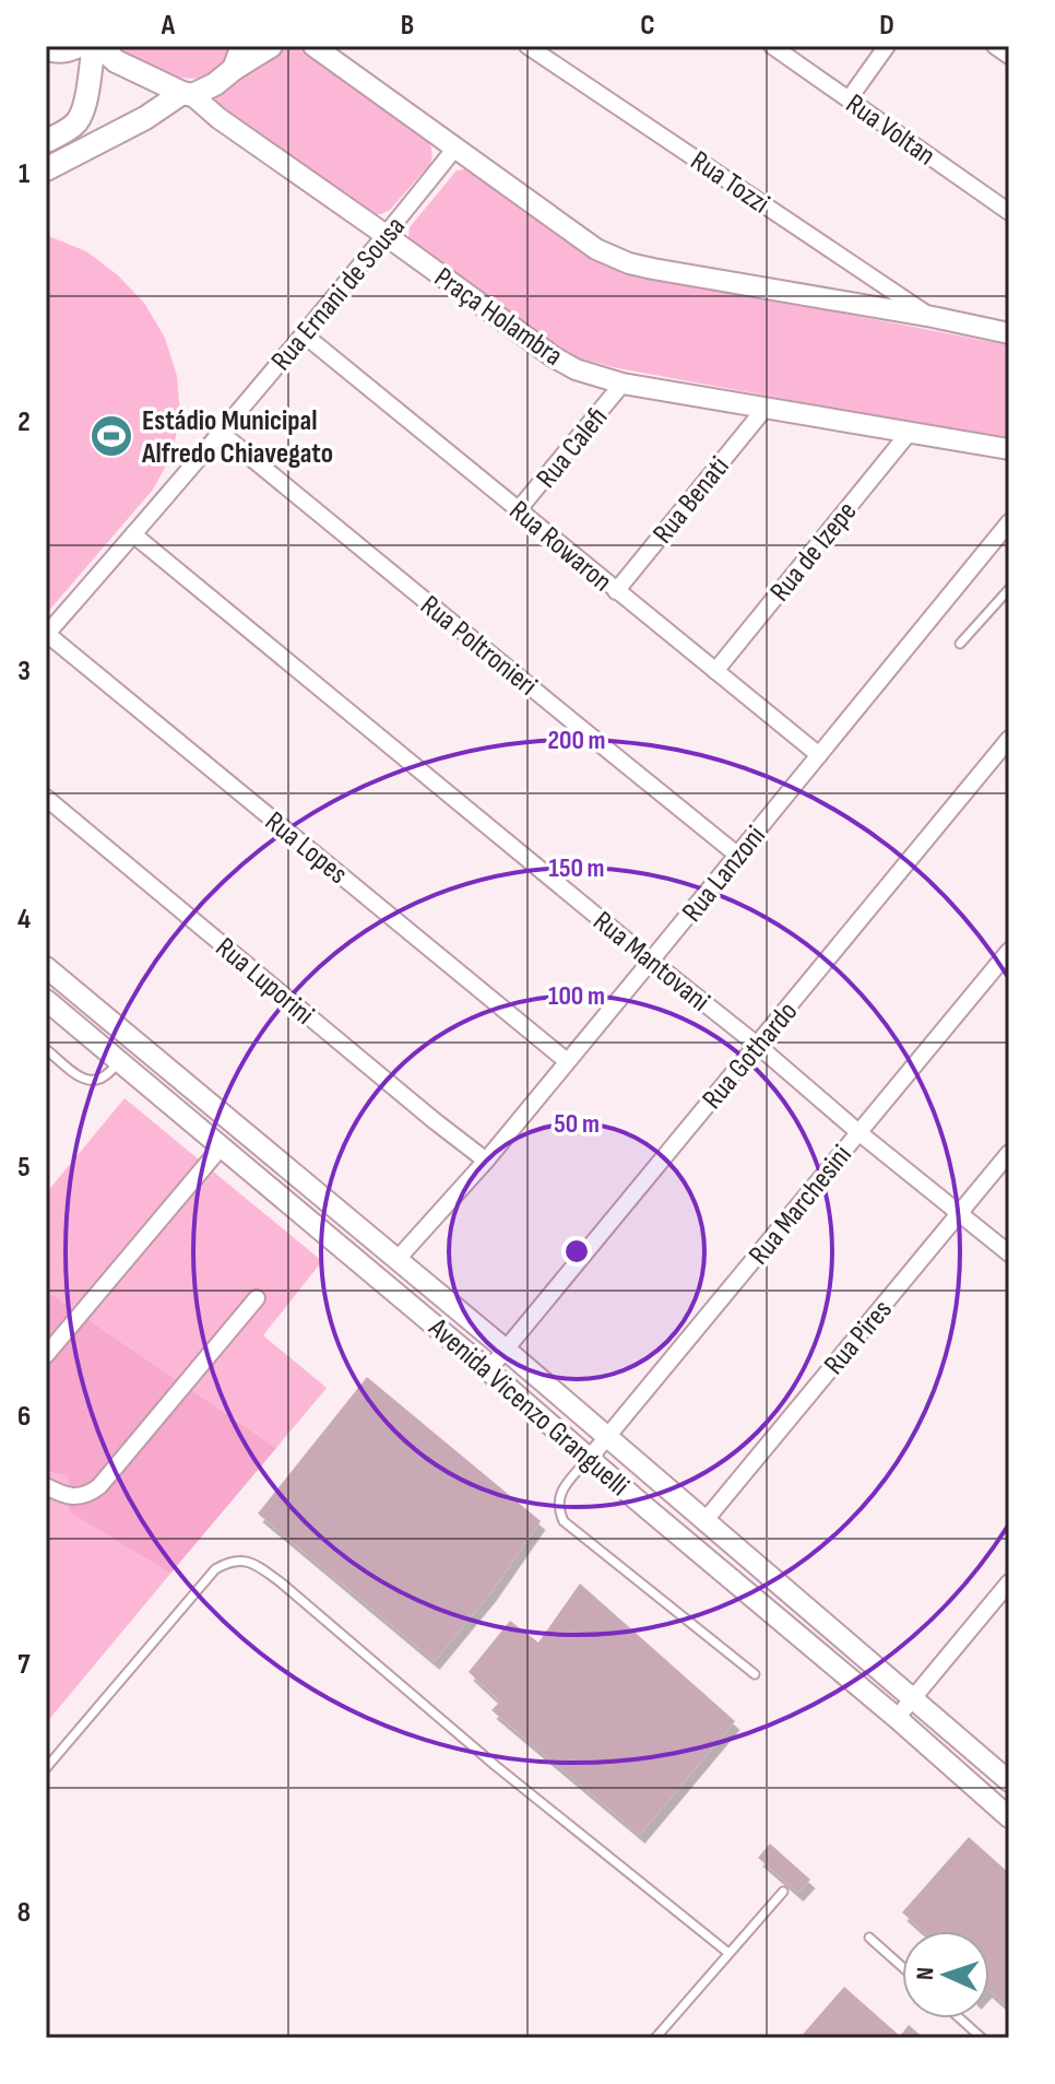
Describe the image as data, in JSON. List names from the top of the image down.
{
  "streets": {
    "street": [
      "Rua Voltan",
      "Rua Tozzi",
      "Rua Ernani de Sousa",
      "Praça Holambra",
      "Rua Calefi",
      "Rua Benati",
      "Rua Rowaron",
      "Rua de Izepe",
      "Rua Poltronieri",
      "Rua Lopes",
      "Rua Lanzoni",
      "Rua Mantovani",
      "Rua Luporini",
      "Rua Gothardo",
      "Rua Marchesini",
      "Rua Pires",
      "Avenida Vicenzo Granguelli"
    ]
  },
  "crossings": [
    ["Rua Ernani de Sousa", "Praça Holambra"],
    ["Rua Ernani de Sousa", "Rua Rowaron"],
    ["Rua Ernani de Sousa", "Rua Poltronieri"],
    ["Rua Ernani de Sousa", "Rua Lopes"],
    ["Rua Ernani de Sousa", "Rua Mantovani"],
    ["Praça Holambra", "Rua Calefi"],
    ["Praça Holambra", "Rua Benati"],
    ["Praça Holambra", "Rua de Izepe"],
    ["Rua Calefi", "Rua Rowaron"],
    ["Rua Benati", "Rua Rowaron"],
    ["Rua Rowaron", "Rua de Izepe"],
    ["Rua Rowaron", "Rua Lanzoni"],
    ["Rua Poltronieri", "Rua Lanzoni"],
    ["Rua Lopes", "Rua Lanzoni"],
    ["Rua Lanzoni", "Rua Mantovani"],
    ["Rua Lanzoni", "Rua Luporini"],
    ["Rua Lanzoni", "Avenida Vicenzo Granguelli"],
    ["Rua Mantovani", "Rua Gothardo"],
    ["Rua Mantovani", "Rua Marchesini"],
    ["Rua Mantovani", "Rua Pires"],
    ["Rua Gothardo", "Avenida Vicenzo Granguelli"],
    ["Rua Marchesini", "Avenida Vicenzo Granguelli"],
    ["Rua Pires", "Avenida Vicenzo Granguelli"]
  ],
  "places": {
    "sports": ["Estádio Municipal Alfredo Chiavegato"]
  },
  "north": "left",
  "grid": {
    "columns": [
      "A",
      "B",
      "C",
      "D"
    ],
    "rows": [
      "1",
      "2",
      "3",
      "4",
      "5",
      "6",
      "7",
      "8"
    ]
  },
  "rings": [
    "200 m",
    "150 m",
    "100 m",
    "50 m"
  ]
}
